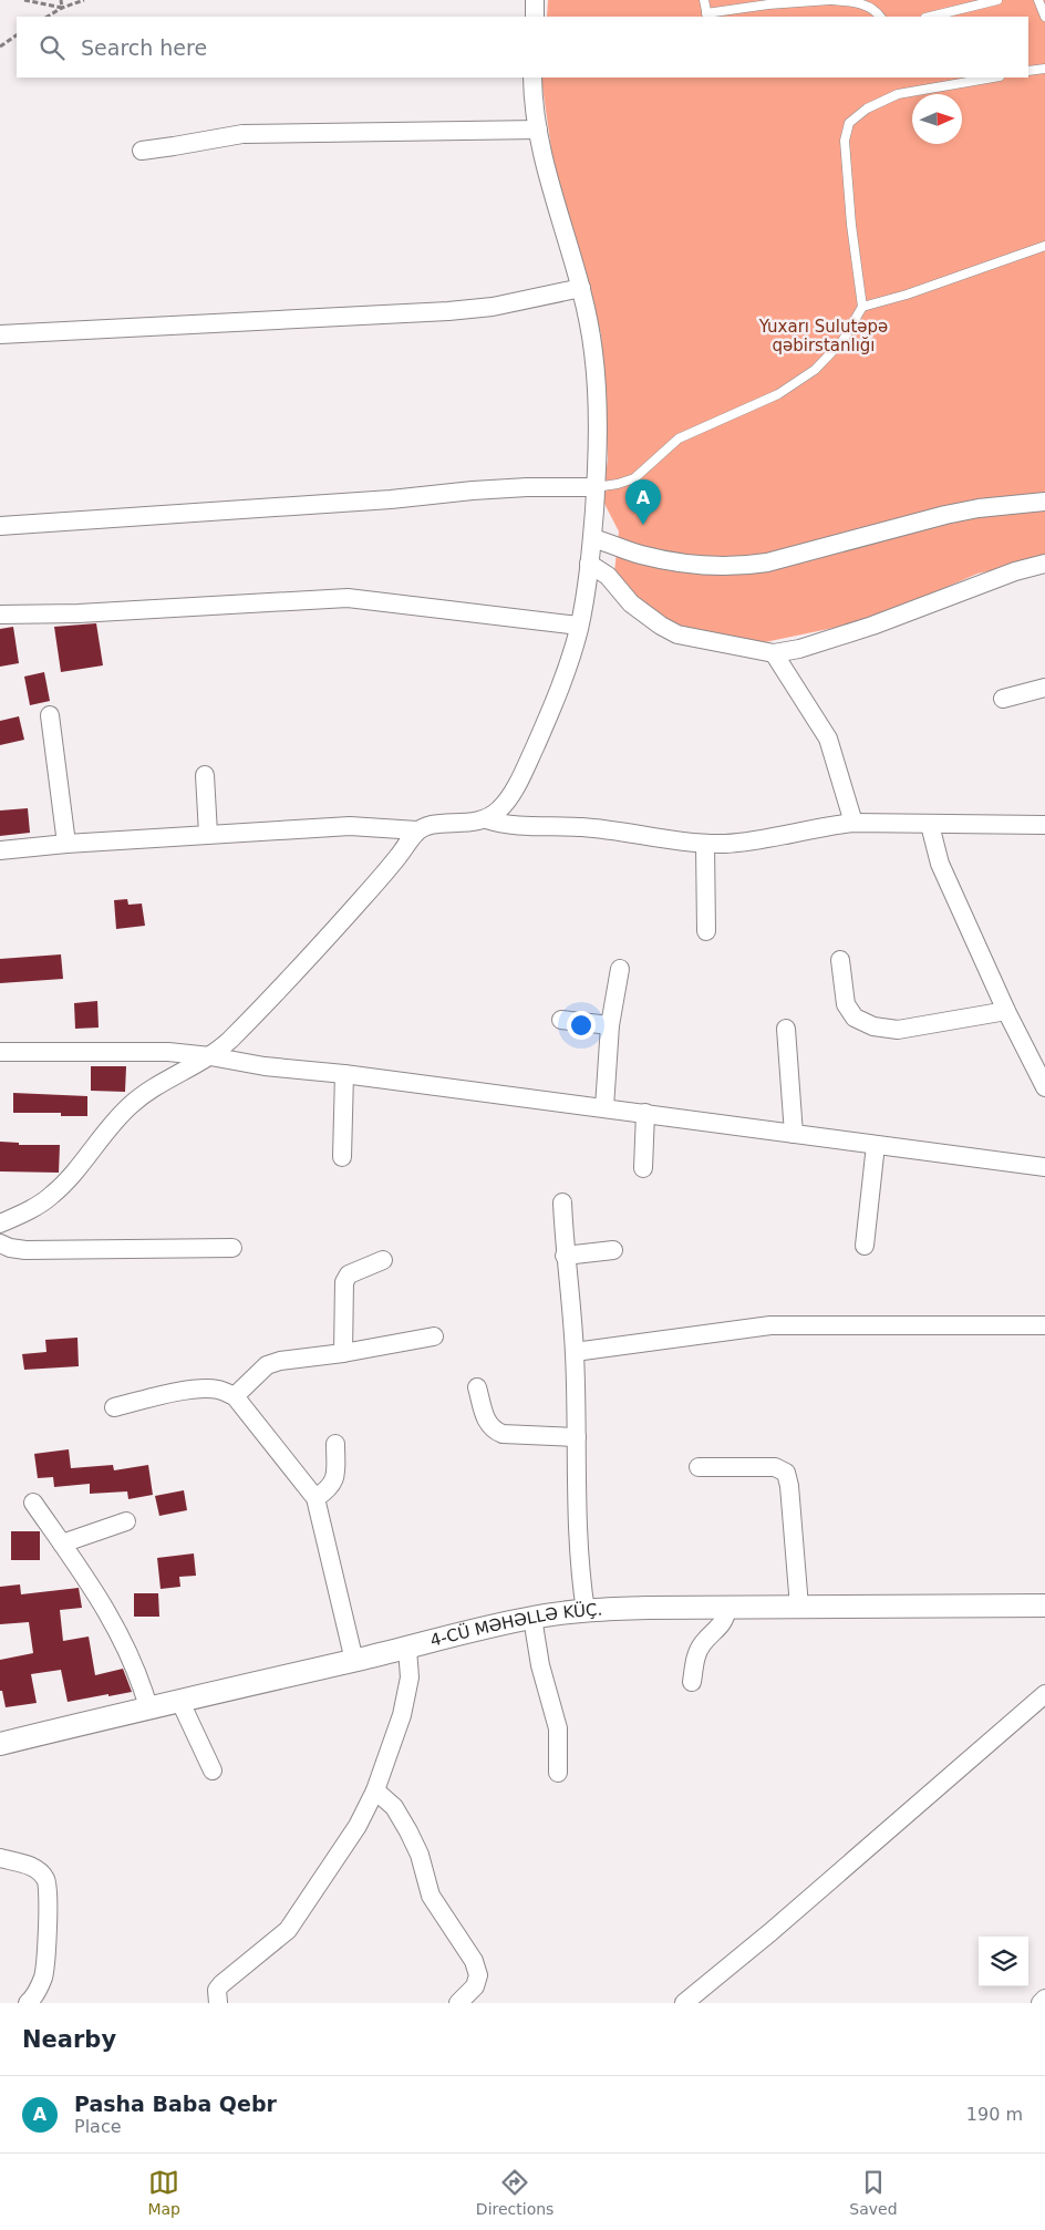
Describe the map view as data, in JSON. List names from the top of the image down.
{
  "streets": {
    "street": ["4-CÜ MƏHƏLLƏ KÜÇ."]
  },
  "parks": ["Yuxarı Sulutəpə qəbirstanlığı"],
  "north": "right",
  "page": {
    "search": "Search here",
    "pins": "A",
    "heading": "Nearby",
    "list": [
      {
        "mark": "A",
        "name": "Pasha Baba Qebr",
        "note": "Place",
        "value": "190 m"
      }
    ],
    "nav": ["Map", "Directions", "Saved"]
  }
}
